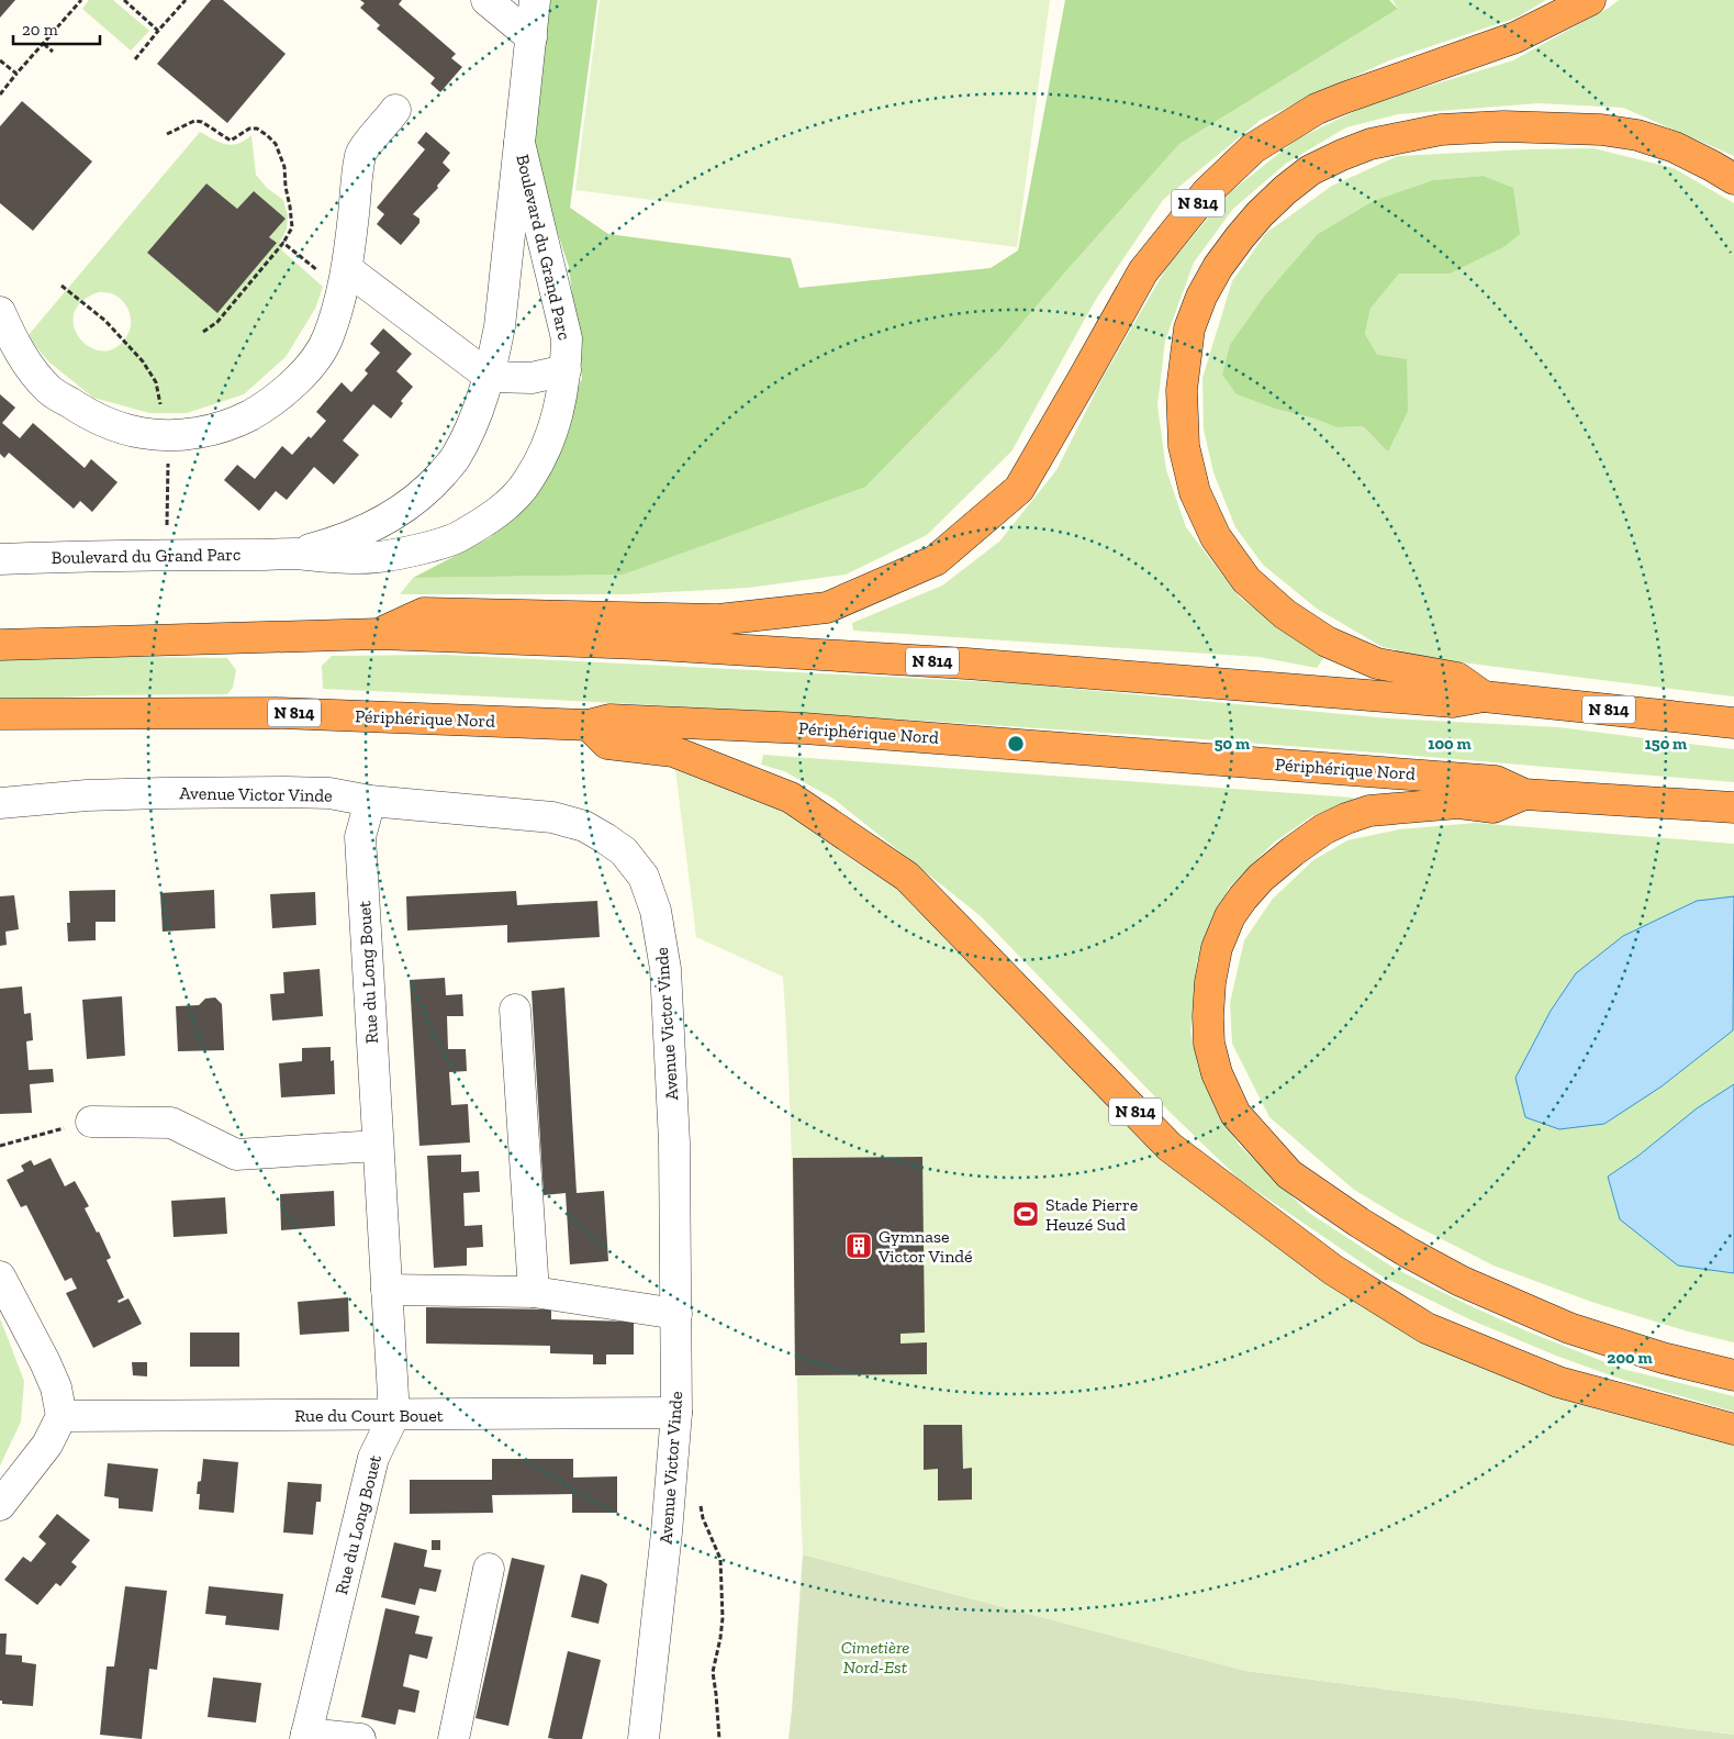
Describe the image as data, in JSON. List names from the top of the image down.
{
  "streets": {
    "highway": ["N 814", "Périphérique Nord"],
    "street": [
      "Boulevard du Grand Parc",
      "Avenue Victor Vinde",
      "Rue du Long Bouet",
      "Rue du Court Bouet"
    ]
  },
  "crossings": [
    ["N 814", "Périphérique Nord"],
    ["Avenue Victor Vinde", "Rue du Long Bouet"],
    ["Avenue Victor Vinde", "Rue du Court Bouet"],
    ["Rue du Long Bouet", "Rue du Court Bouet"]
  ],
  "parks": ["Cimetière Nord-Est"],
  "places": {
    "sports": ["Stade Pierre Heuzé Sud"],
    "building": ["Gymnase Victor Vindé"]
  },
  "scale_bar": "20 m",
  "rings": [
    "50 m",
    "100 m",
    "150 m",
    "200 m"
  ]
}
